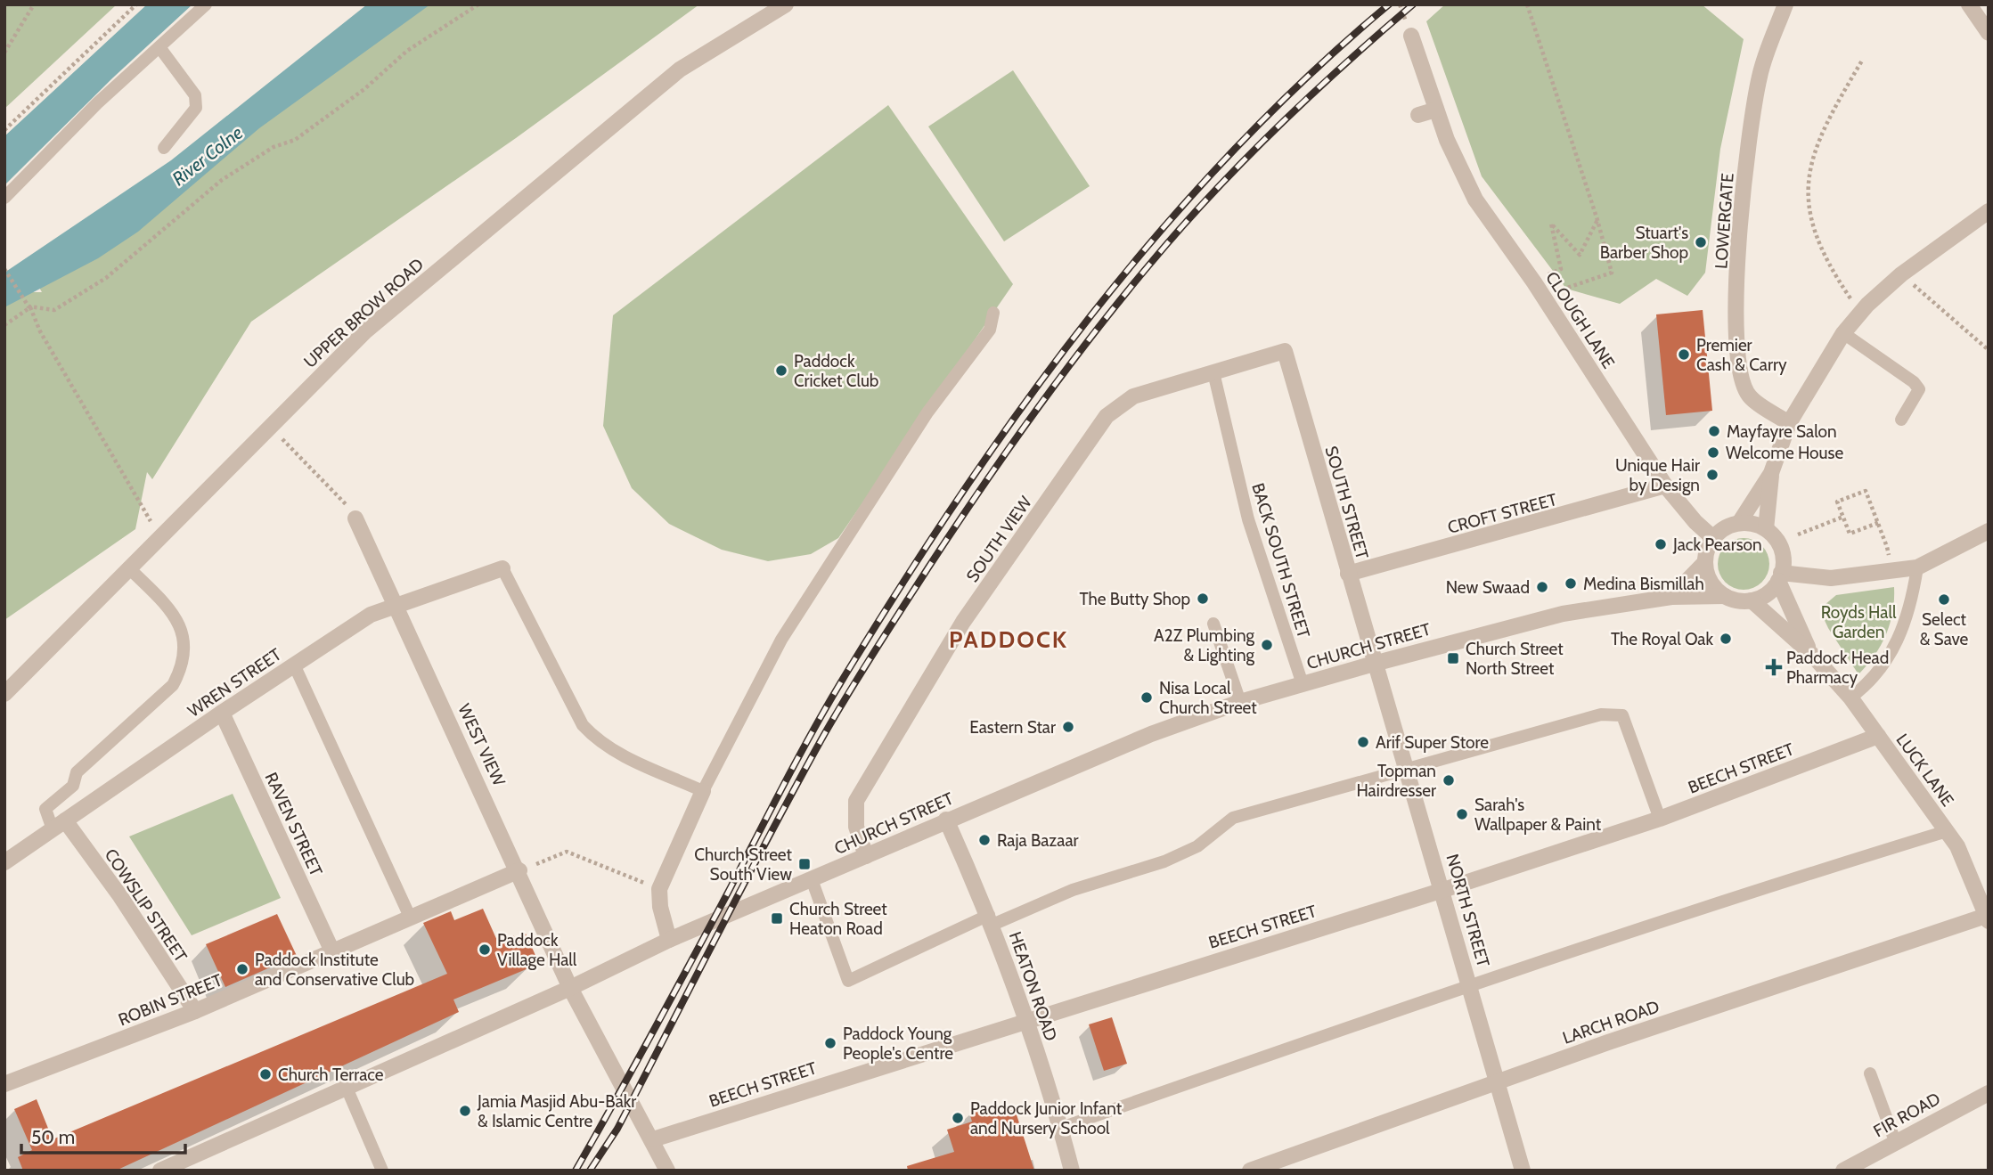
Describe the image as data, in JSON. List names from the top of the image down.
{
  "streets": {
    "street": [
      "LOWERGATE",
      "UPPER BROW ROAD",
      "CLOUGH LANE",
      "SOUTH STREET",
      "CROFT STREET",
      "SOUTH VIEW",
      "CHURCH STREET",
      "WREN STREET",
      "WEST VIEW",
      "BEECH STREET",
      "LUCK LANE",
      "RAVEN STREET",
      "COWSLIP STREET",
      "NORTH STREET",
      "HEATON ROAD",
      "ROBIN STREET",
      "LARCH ROAD",
      "FIR ROAD"
    ],
    "lane": ["BACK SOUTH STREET"]
  },
  "crossings": [
    ["CLOUGH LANE", "CROFT STREET"],
    ["CLOUGH LANE", "CHURCH STREET"],
    ["CLOUGH LANE", "LUCK LANE"],
    ["SOUTH STREET", "CROFT STREET"],
    ["SOUTH STREET", "SOUTH VIEW"],
    ["SOUTH STREET", "CHURCH STREET"],
    ["SOUTH STREET", "NORTH STREET"],
    ["SOUTH VIEW", "BACK SOUTH STREET"],
    ["SOUTH VIEW", "CHURCH STREET"],
    ["BACK SOUTH STREET", "CHURCH STREET"],
    ["CHURCH STREET", "WEST VIEW"],
    ["CHURCH STREET", "LUCK LANE"],
    ["CHURCH STREET", "NORTH STREET"],
    ["CHURCH STREET", "HEATON ROAD"],
    ["WREN STREET", "WEST VIEW"],
    ["WREN STREET", "RAVEN STREET"],
    ["WREN STREET", "COWSLIP STREET"],
    ["WEST VIEW", "BEECH STREET"],
    ["WEST VIEW", "ROBIN STREET"],
    ["BEECH STREET", "LUCK LANE"],
    ["BEECH STREET", "NORTH STREET"],
    ["BEECH STREET", "HEATON ROAD"],
    ["LUCK LANE", "LARCH ROAD"],
    ["RAVEN STREET", "ROBIN STREET"],
    ["COWSLIP STREET", "ROBIN STREET"],
    ["NORTH STREET", "LARCH ROAD"]
  ],
  "districts": ["PADDOCK"],
  "water": ["River Colne"],
  "parks": ["Royds Hall Garden"],
  "places": {
    "other": [
      "Stuart's Barber Shop",
      "Premier Cash & Carry",
      "Paddock Cricket Club",
      "Mayfayre Salon",
      "Welcome House",
      "Unique Hair by Design",
      "Jack Pearson",
      "Medina Bismillah",
      "New Swaad",
      "The Butty Shop",
      "Select & Save",
      "The Royal Oak",
      "A2Z Plumbing & Lighting",
      "Nisa Local Church Street",
      "Eastern Star",
      "Arif Super Store",
      "Topman Hairdresser",
      "Sarah's Wallpaper & Paint",
      "Raja Bazaar",
      "Paddock Village Hall",
      "Paddock Institute and Conservative Club",
      "Paddock Young People's Centre",
      "Church Terrace",
      "Jamia Masjid Abu-Bakr & Islamic Centre",
      "Paddock Junior Infant and Nursery School"
    ],
    "transit": ["Church Street North Street", "Church Street South View", "Church Street Heaton Road"],
    "health": ["Paddock Head Pharmacy"]
  },
  "scale_bar": "50 m"
}
